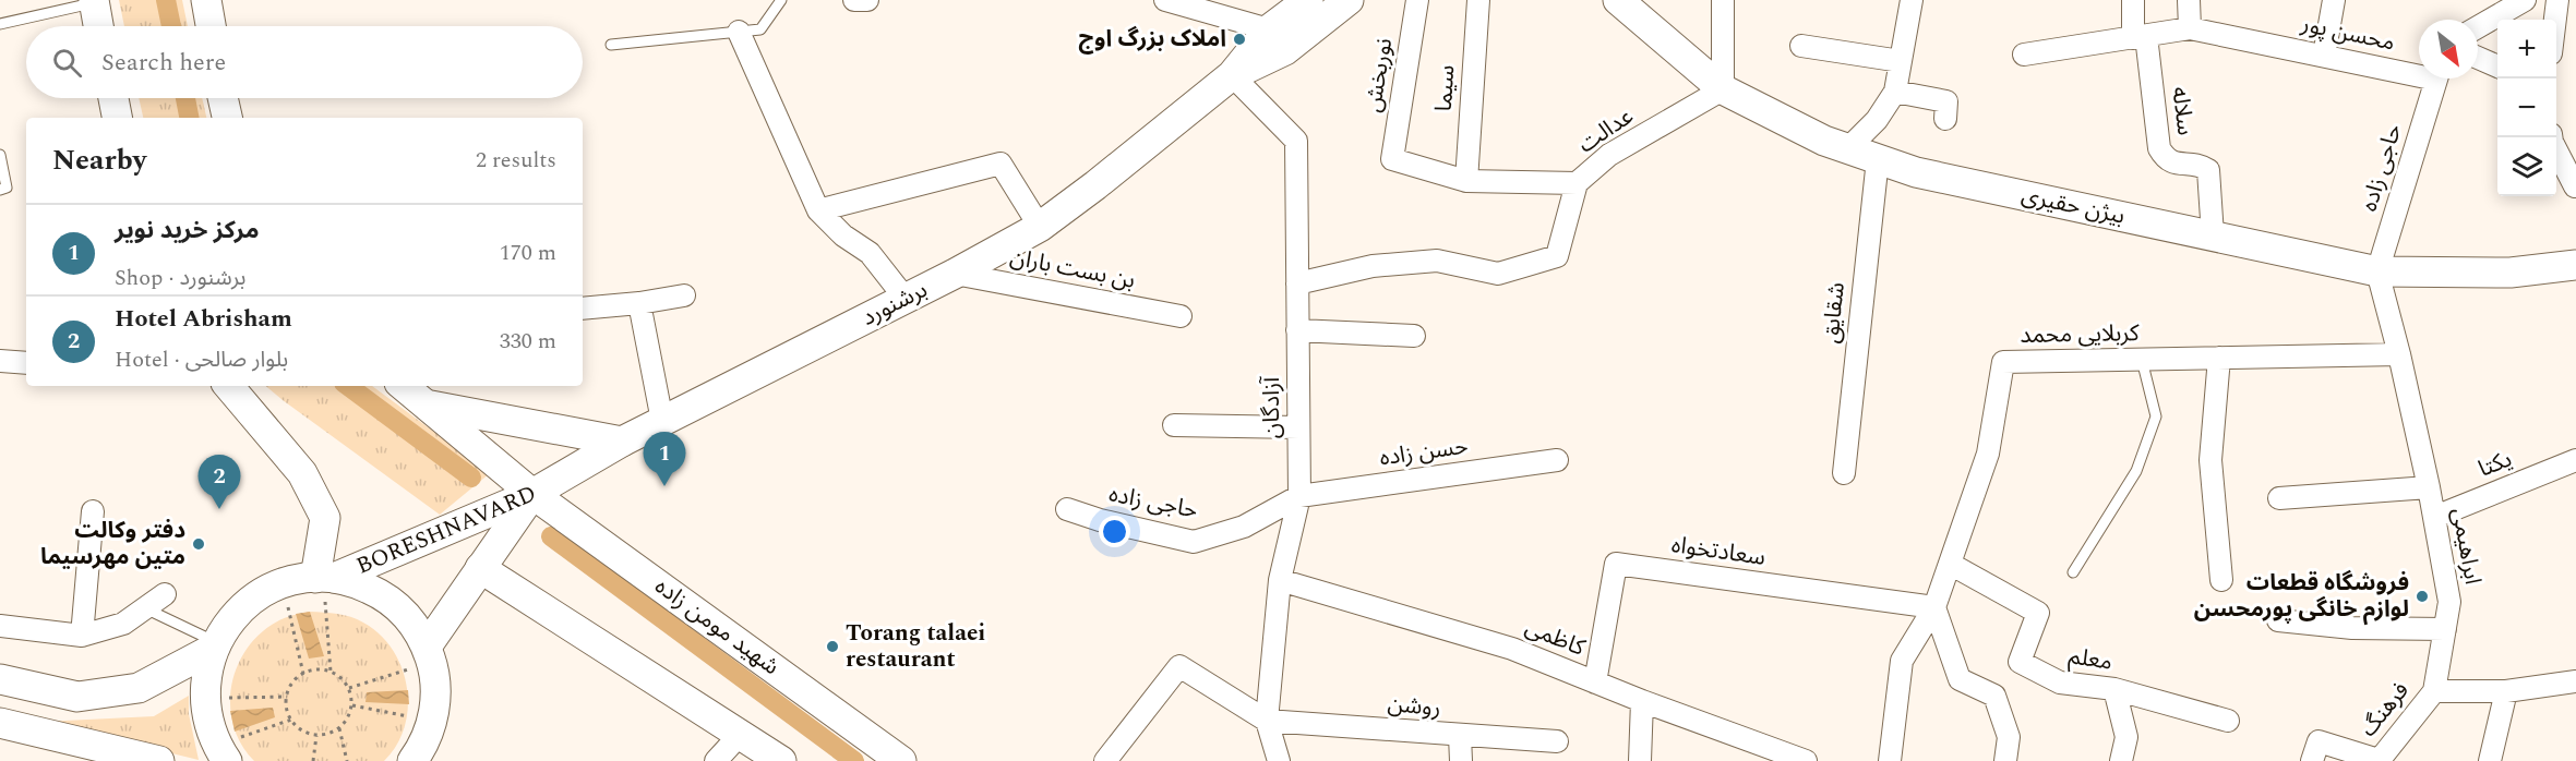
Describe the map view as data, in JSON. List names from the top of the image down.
{
  "streets": {
    "main road": [
      "بیژن حقیری",
      "برشنورد",
      "BORESHNAVARD",
      "شهید مومن زاده"
    ],
    "street": [
      "محسن پور",
      "نوربخش",
      "سیما",
      "سلاله",
      "عدالت",
      "حاجی زاده",
      "بن بست باران",
      "شقایق",
      "کربلایی محمد",
      "آزادگان",
      "حسن زاده",
      "یکتا",
      "ابراهیمی",
      "سعادتخواه",
      "کاظمی",
      "معلم",
      "روشن",
      "فرهنگ"
    ]
  },
  "crossings": [
    ["محسن پور", "سلاله"],
    ["نوربخش", "سیما"],
    ["سلاله", "بیژن حقیری"],
    ["عدالت", "بیژن حقیری"],
    ["عدالت", "آزادگان"],
    ["حاجی زاده", "بیژن حقیری"],
    ["حاجی زاده", "آزادگان"],
    ["حاجی زاده", "حسن زاده"],
    ["حاجی زاده", "ابراهیمی"],
    ["بیژن حقیری", "شقایق"],
    ["بیژن حقیری", "ابراهیمی"],
    ["بن بست باران", "برشنورد"],
    ["برشنورد", "آزادگان"],
    ["برشنورد", "BORESHNAVARD"],
    ["برشنورد", "شهید مومن زاده"],
    ["کربلایی محمد", "ابراهیمی"],
    ["کربلایی محمد", "سعادتخواه"],
    ["کربلایی محمد", "معلم"],
    ["آزادگان", "حسن زاده"],
    ["آزادگان", "کاظمی"],
    ["آزادگان", "روشن"],
    ["یکتا", "ابراهیمی"],
    ["BORESHNAVARD", "شهید مومن زاده"],
    ["ابراهیمی", "فرهنگ"],
    ["سعادتخواه", "کاظمی"]
  ],
  "places": [
    "املاک بزرگ اوج",
    "دفتر وکالت متین مهرسیما",
    "فروشگاه قطعات لوازم خانگی پورمحسن",
    "Torang talaei restaurant"
  ],
  "north": "bottom right",
  "page": {
    "map_buttons": ["+", "−"],
    "search": "Search here",
    "heading": ["Nearby", "2 results"],
    "list": [
      {
        "mark": "1",
        "name": "مرکز خرید نویر",
        "note": "Shop · برشنورد",
        "value": "170 m"
      },
      {
        "mark": "2",
        "name": "Hotel Abrisham",
        "note": "Hotel · بلوار صالحی",
        "value": "330 m"
      }
    ],
    "pins": ["1", "2"]
  }
}
